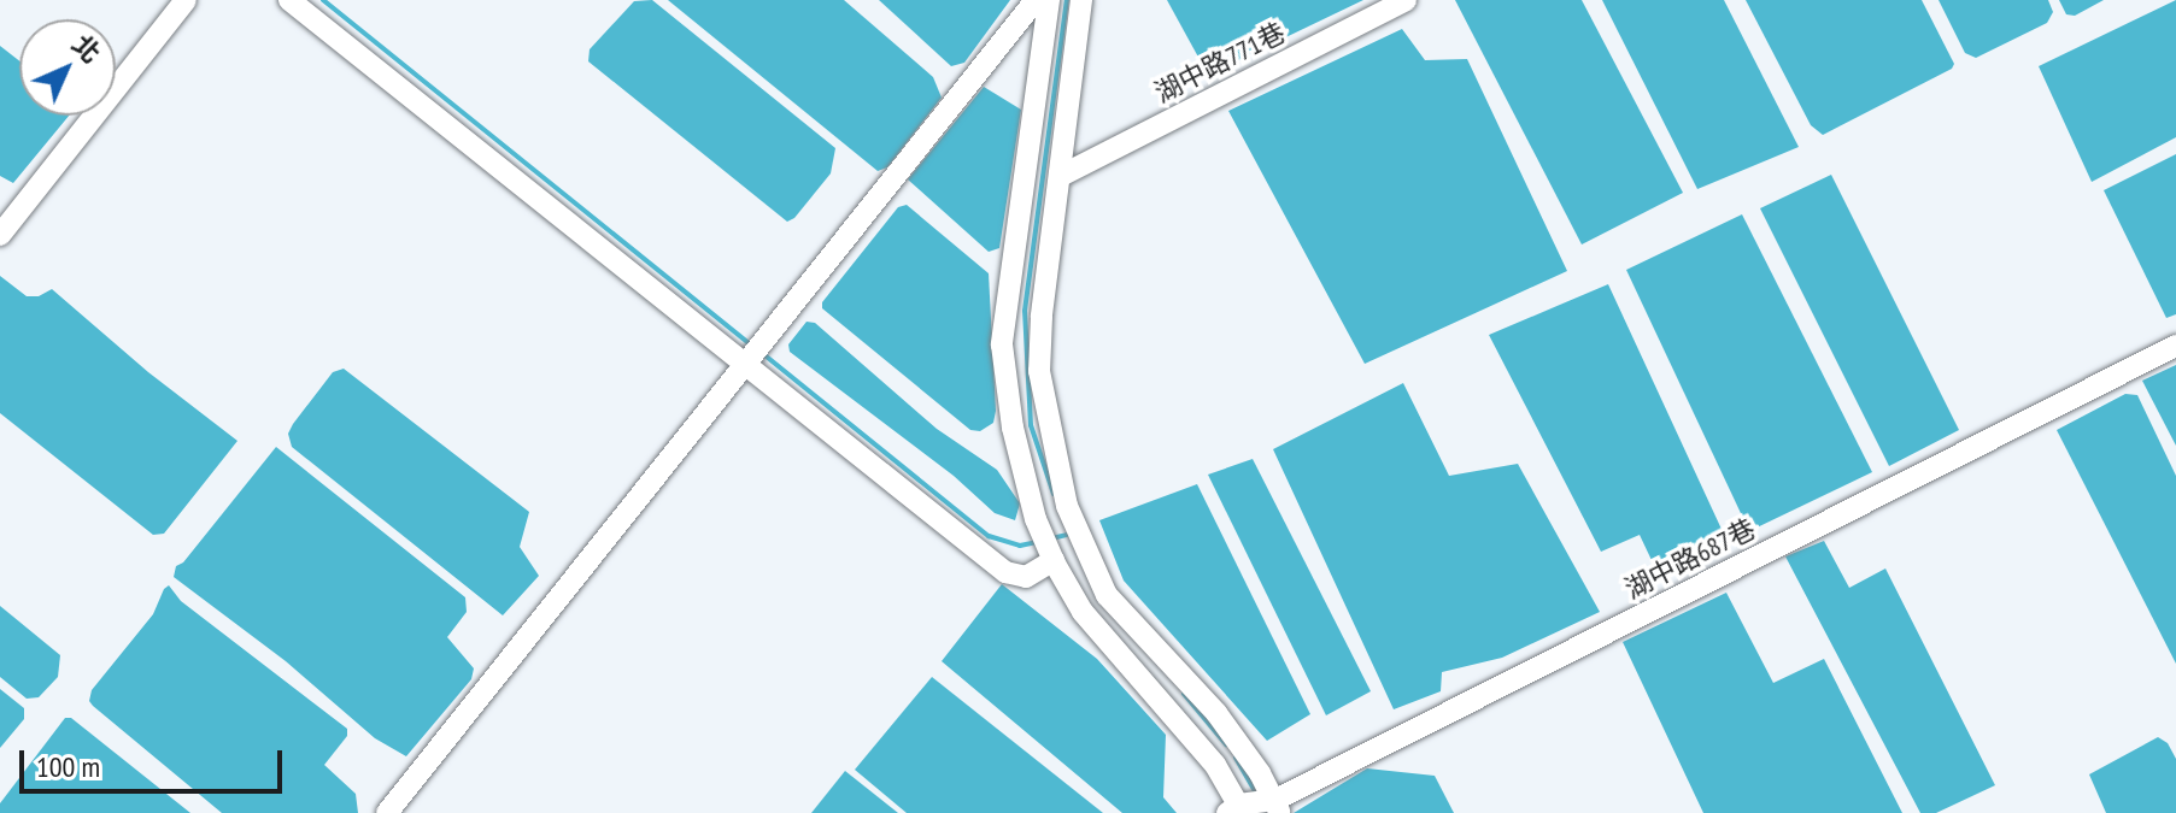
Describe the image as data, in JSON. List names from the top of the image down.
{
  "streets": {
    "street": ["湖中路771巷", "湖中路687巷"]
  },
  "scale_bar": "100 m",
  "north": "top right"
}
